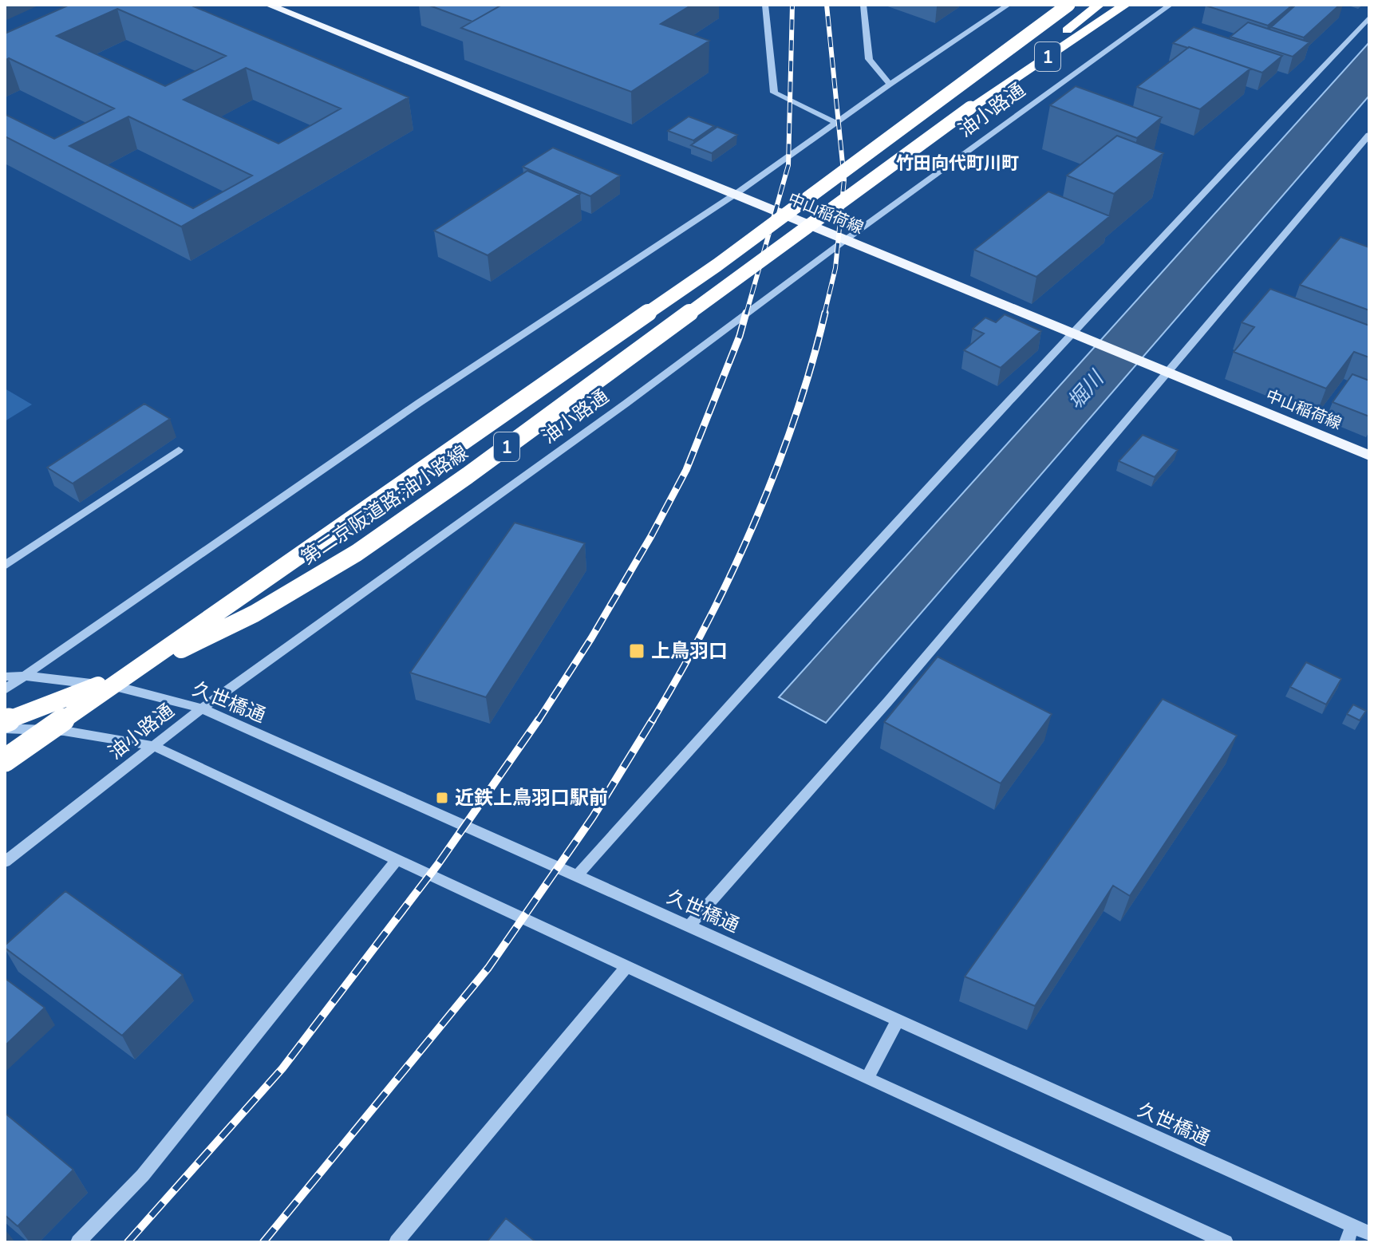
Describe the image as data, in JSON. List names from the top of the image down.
{
  "streets": {
    "highway": ["1", "第二京阪道路;油小路線"],
    "main road": ["中山稲荷線"],
    "street": ["油小路通", "久世橋通"]
  },
  "crossings": [
    ["油小路通", "中山稲荷線"],
    ["油小路通", "久世橋通"]
  ],
  "districts": ["竹田向代町川町"],
  "water": ["堀川"],
  "places": {
    "transit": ["上鳥羽口", "近鉄上鳥羽口駅前"]
  }
}
